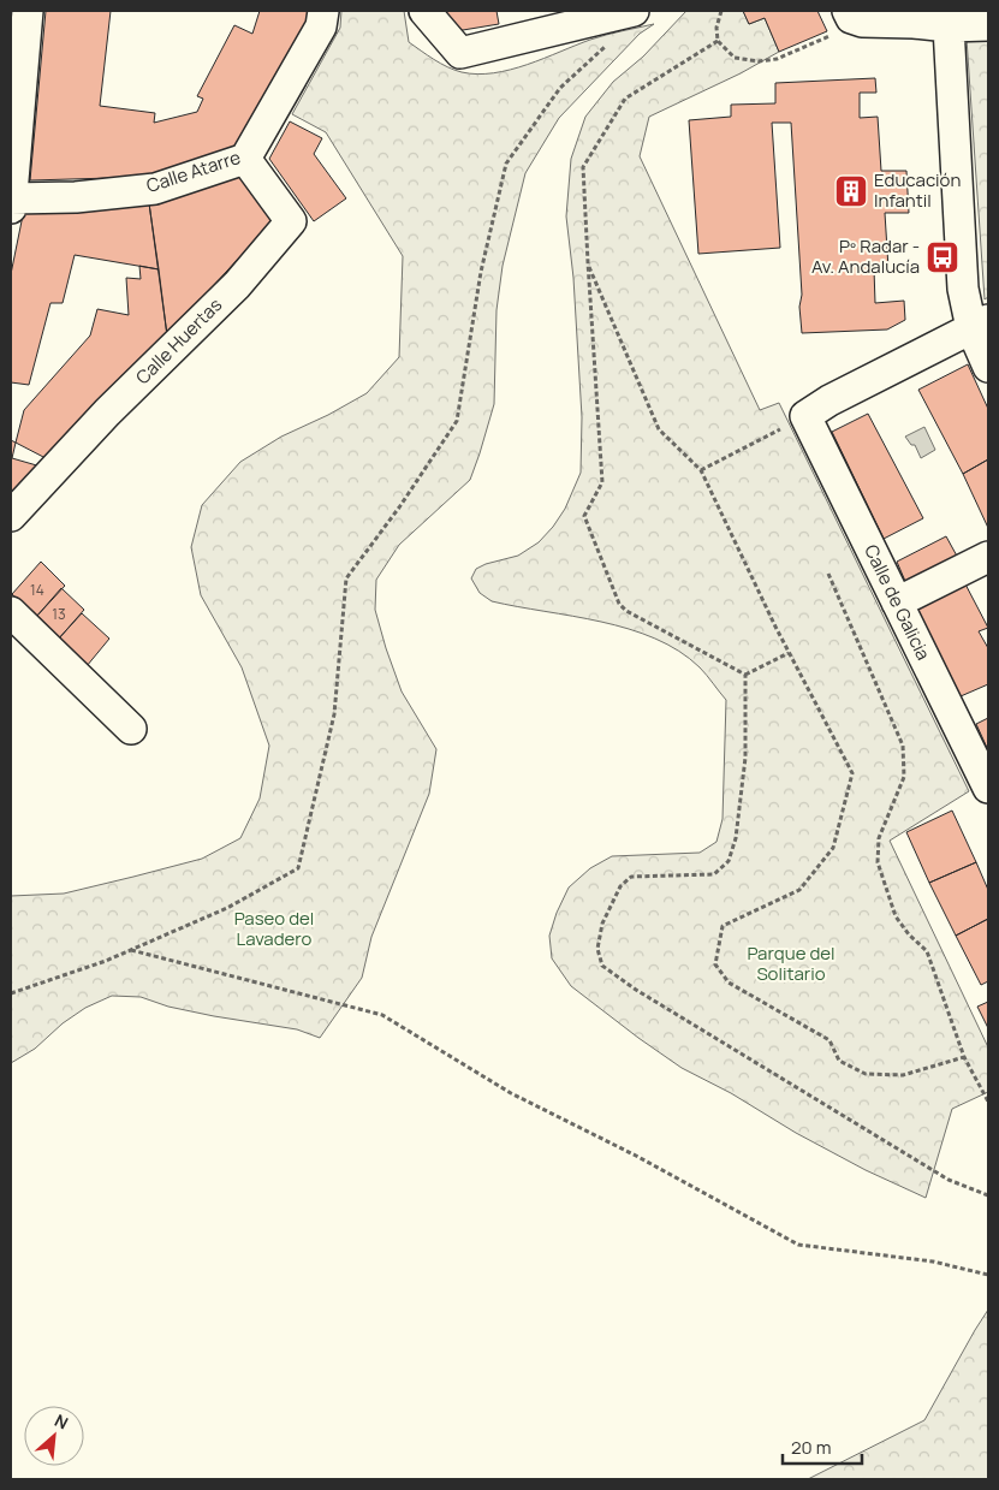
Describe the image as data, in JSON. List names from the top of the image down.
{
  "streets": {
    "street": ["Calle Atarre", "Calle Huertas", "Calle de Galicia"]
  },
  "crossings": [
    ["Calle Atarre", "Calle Huertas"]
  ],
  "parks": ["Paseo del Lavadero", "Parque del Solitario"],
  "places": {
    "building": ["Educación Infantil"],
    "bus stop": ["Pº Radar - Av. Andalucía"]
  },
  "house_numbers": ["14", "13"],
  "scale_bar": "20 m",
  "north": "top right"
}
